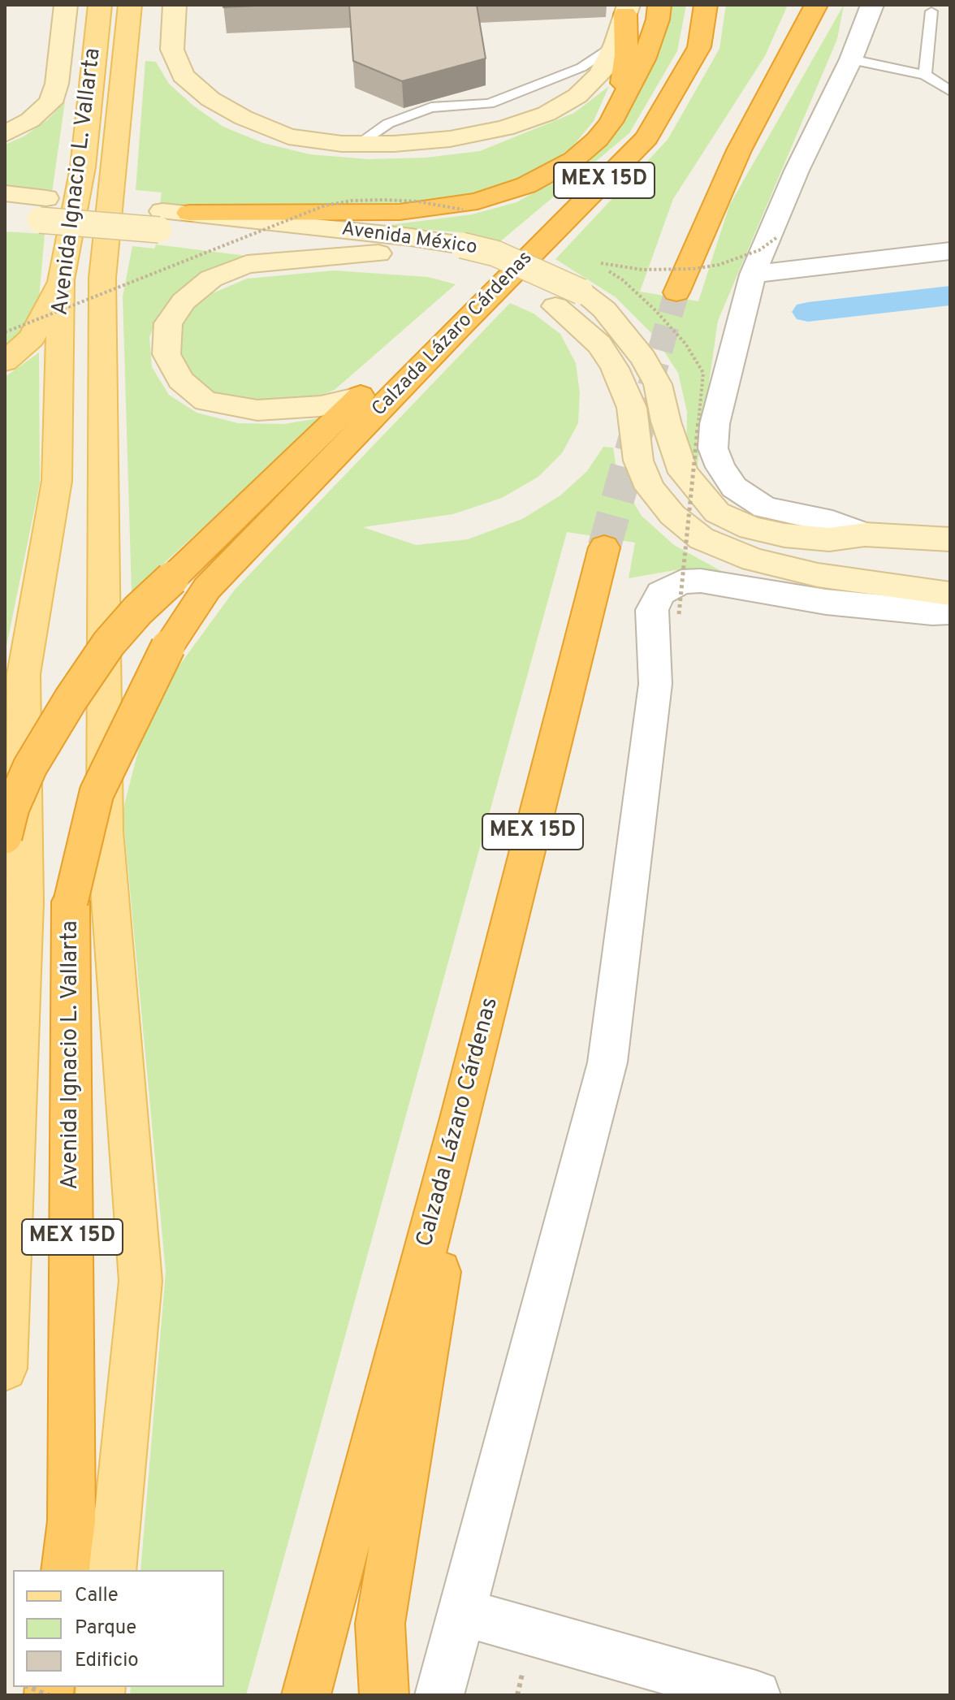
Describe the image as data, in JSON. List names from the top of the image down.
{
  "streets": {
    "highway": ["MEX 15D", "Avenida Ignacio L. Vallarta", "Calzada Lázaro Cárdenas"],
    "main road": ["Avenida México"]
  },
  "crossings": [
    ["Avenida Ignacio L. Vallarta", "Calzada Lázaro Cárdenas"]
  ],
  "legend": ["Calle", "Parque", "Edificio"]
}
